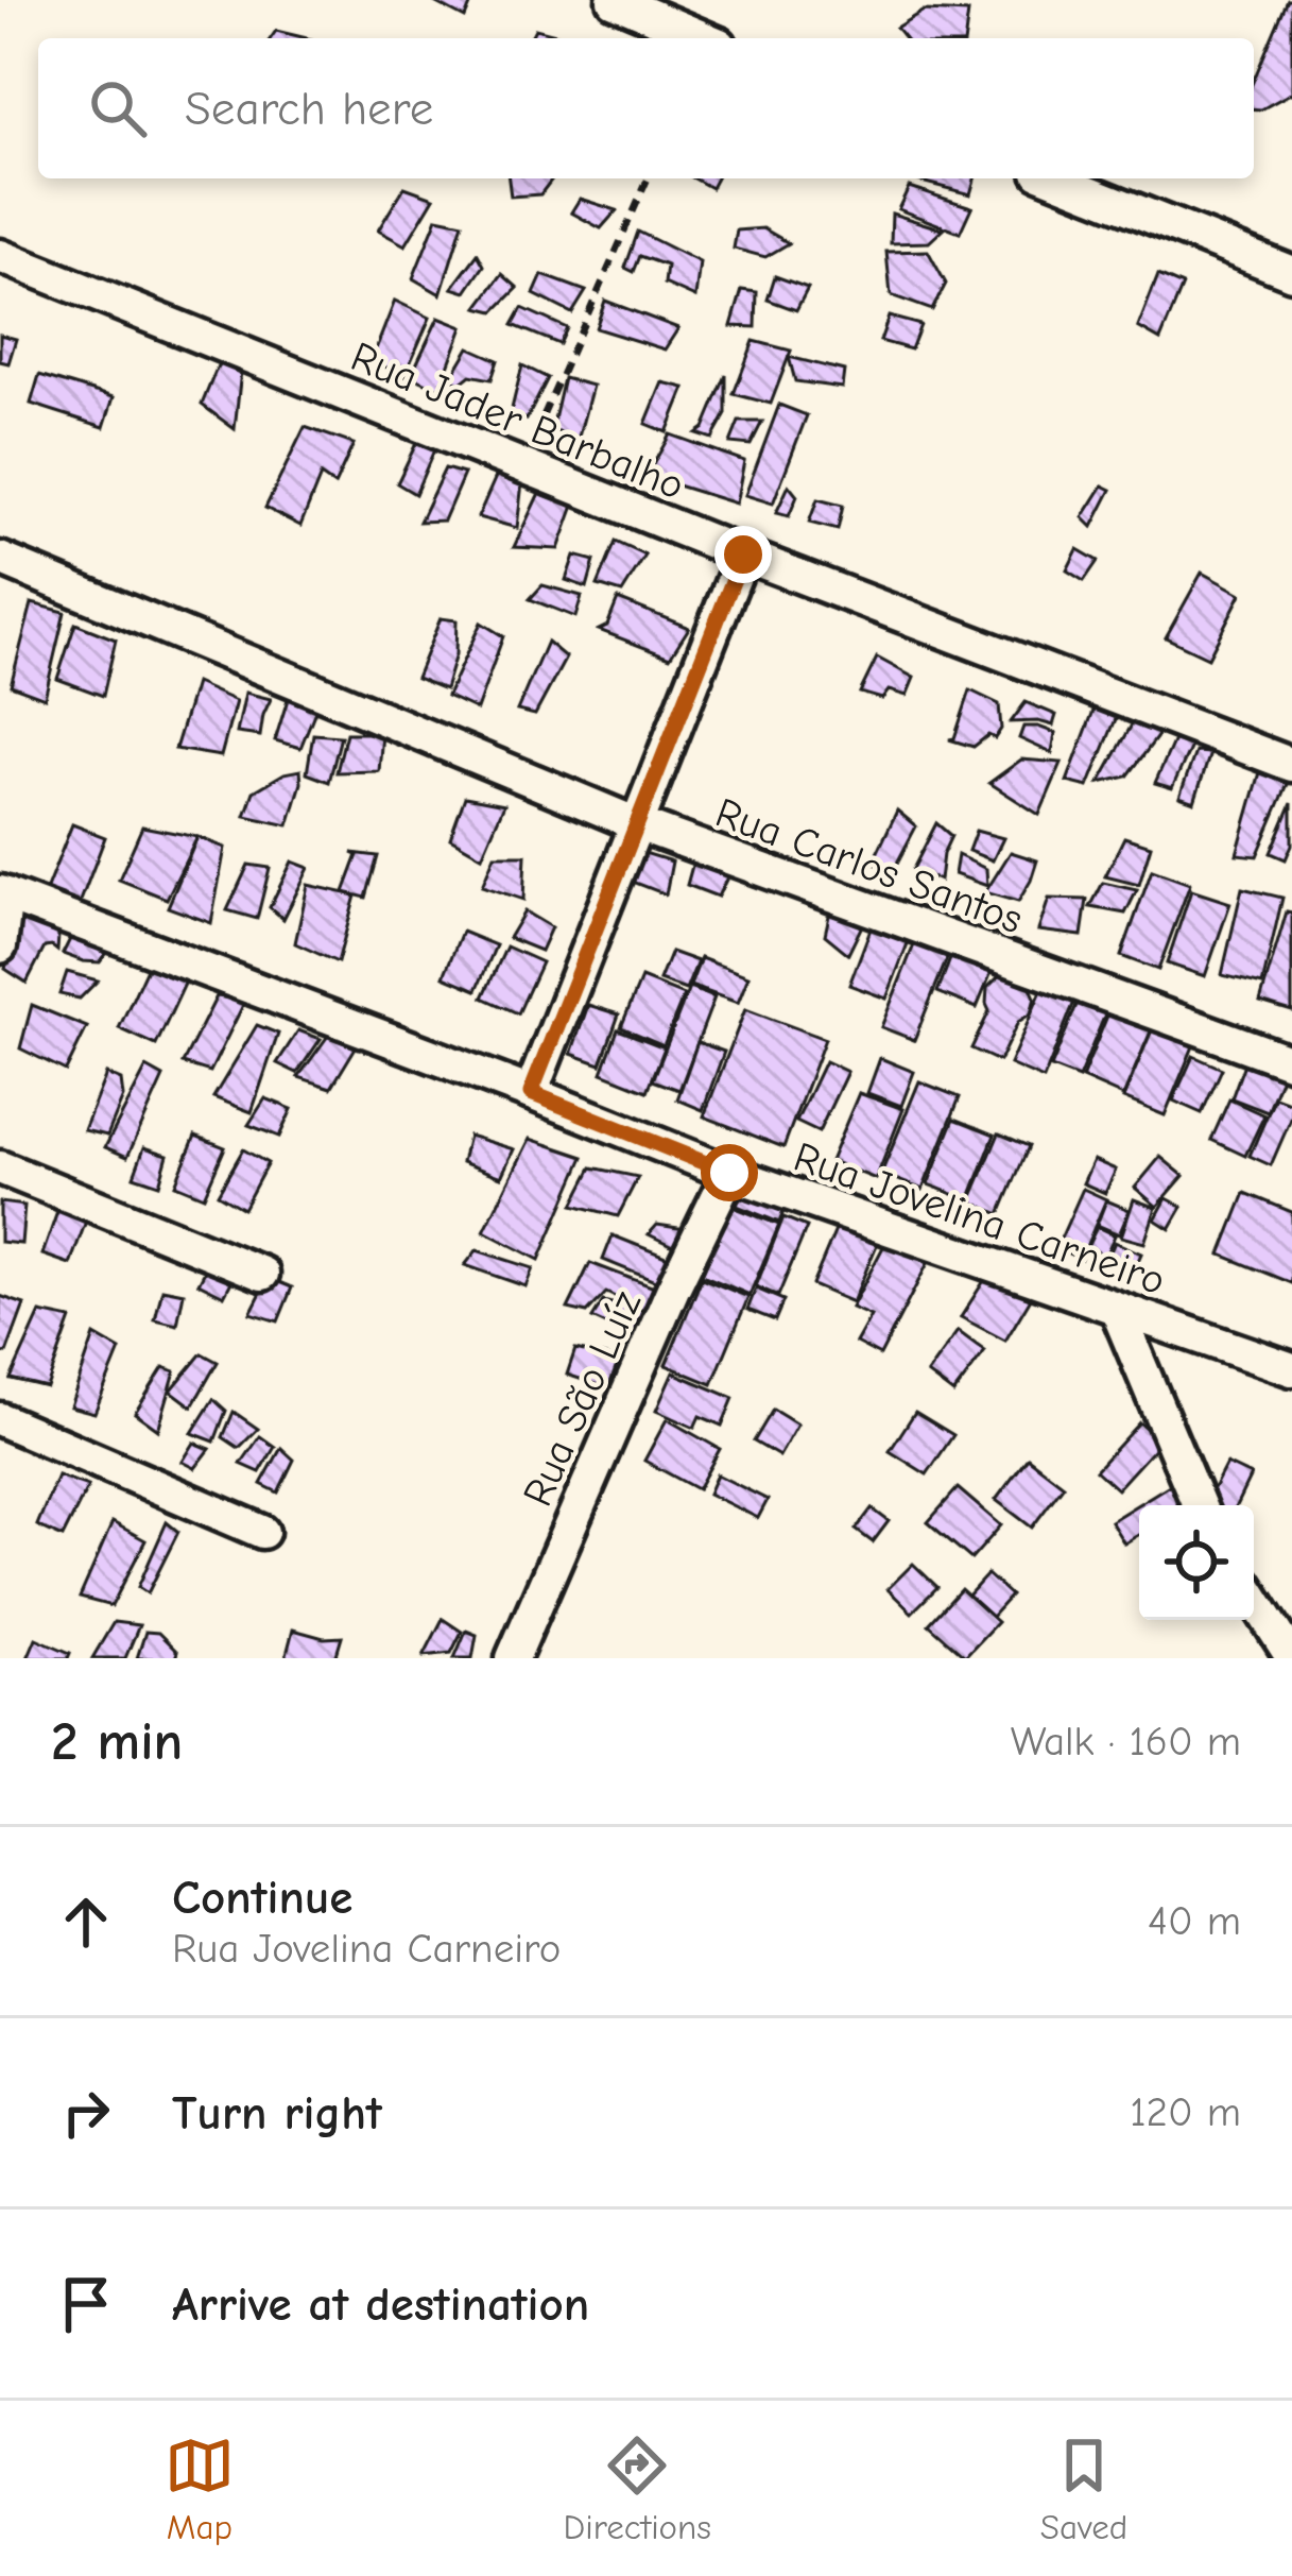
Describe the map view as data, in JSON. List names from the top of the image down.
{
  "streets": {
    "street": [
      "Rua Jader Barbalho",
      "Rua Carlos Santos",
      "Rua Jovelina Carneiro",
      "Rua São Luíz"
    ]
  },
  "crossings": [
    ["Rua Jovelina Carneiro", "Rua São Luíz"]
  ],
  "page": {
    "search": "Search here",
    "heading": ["2 min", "Walk · 160 m"],
    "list": [
      ["Continue", "Rua Jovelina Carneiro", "40 m"],
      ["Turn right", "120 m"],
      "Arrive at destination"
    ],
    "nav": ["Map", "Directions", "Saved"]
  }
}
